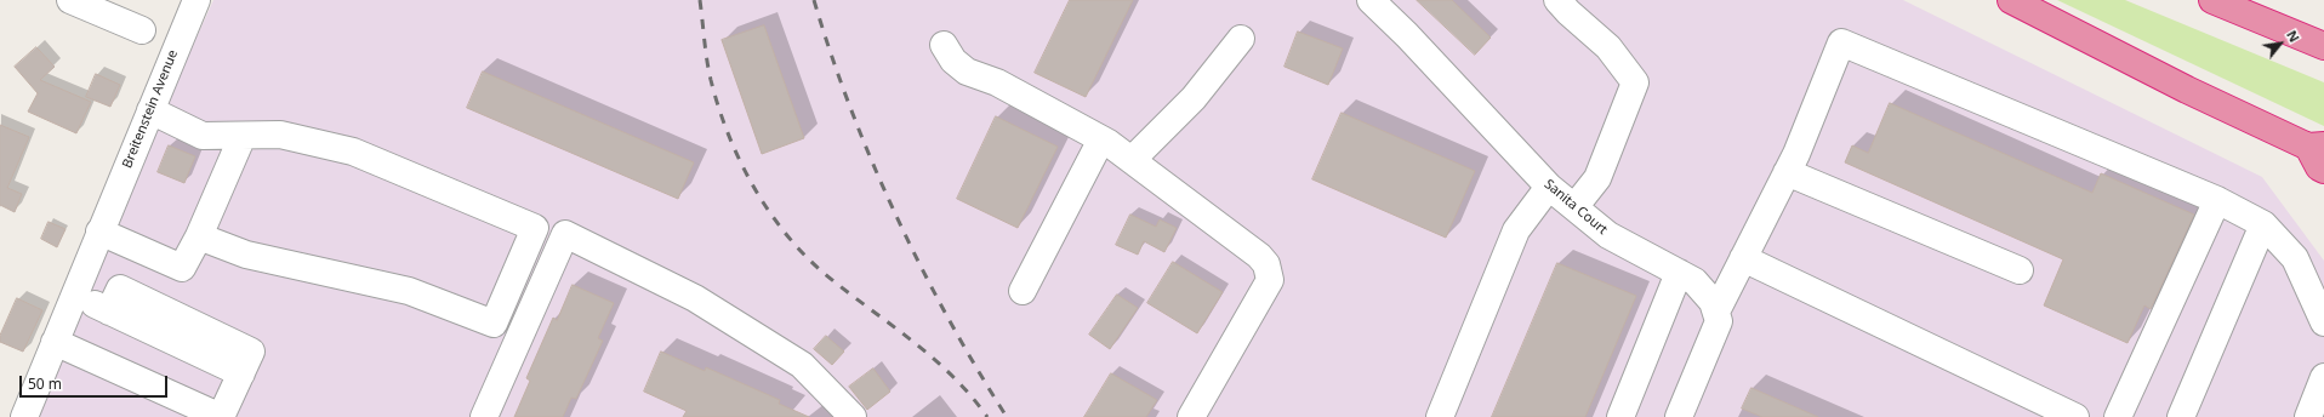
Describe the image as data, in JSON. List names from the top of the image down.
{
  "streets": {
    "street": ["Breitenstein Avenue", "Sanita Court"]
  },
  "scale_bar": "50 m",
  "north": "top right"
}
